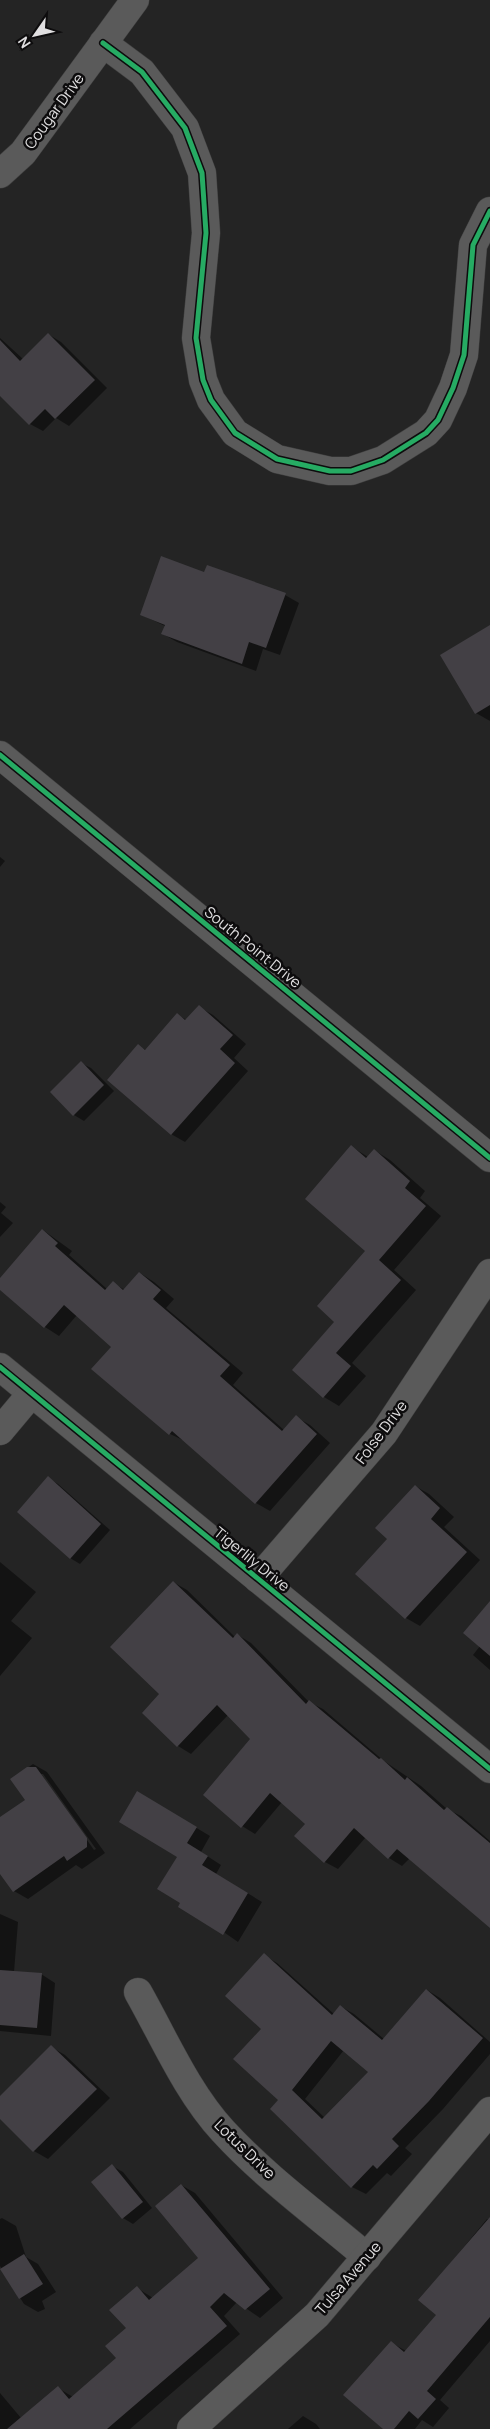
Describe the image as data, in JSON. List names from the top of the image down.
{
  "streets": {
    "street": [
      "Cougar Drive",
      "South Point Drive",
      "Folse Drive",
      "Tigerlily Drive",
      "Lotus Drive",
      "Tulsa Avenue"
    ]
  },
  "crossings": [
    ["Folse Drive", "Tigerlily Drive"],
    ["Lotus Drive", "Tulsa Avenue"]
  ],
  "north": "bottom left"
}
